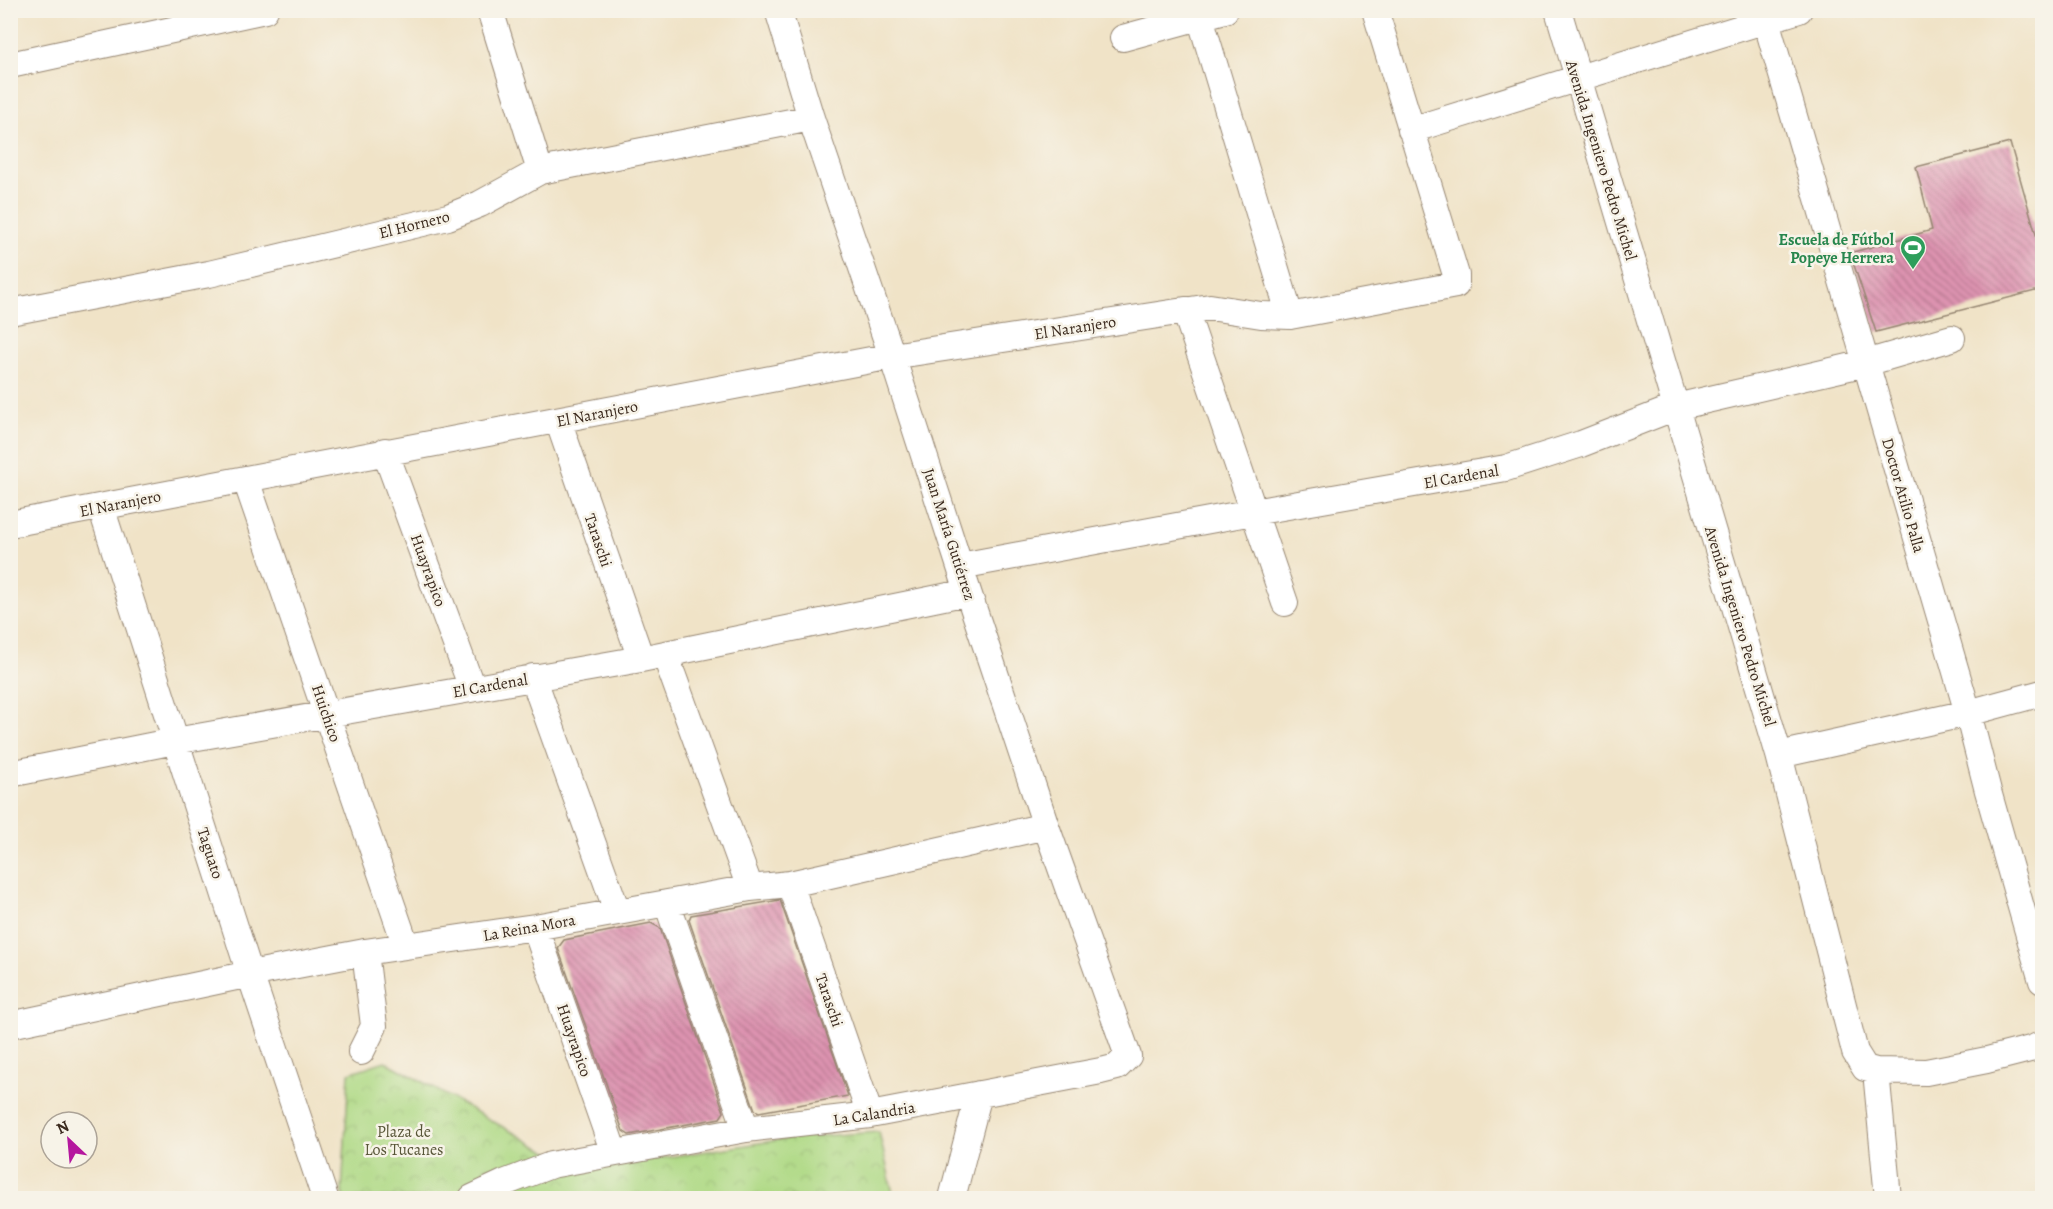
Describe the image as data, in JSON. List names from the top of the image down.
{
  "streets": {
    "street": [
      "Avenida Ingeniero Pedro Michel",
      "El Hornero",
      "El Naranjero",
      "El Cardenal",
      "Doctor Atilio Palla",
      "Juan María Gutiérrez",
      "Taraschi",
      "Huayrapico",
      "Huichico",
      "Taguato",
      "La Reina Mora",
      "La Calandria"
    ]
  },
  "crossings": [
    ["Avenida Ingeniero Pedro Michel", "El Cardenal"],
    ["El Hornero", "Juan María Gutiérrez"],
    ["El Naranjero", "Juan María Gutiérrez"],
    ["El Naranjero", "Taraschi"],
    ["El Naranjero", "Huayrapico"],
    ["El Naranjero", "Huichico"],
    ["El Naranjero", "Taguato"],
    ["El Cardenal", "Doctor Atilio Palla"],
    ["El Cardenal", "Juan María Gutiérrez"],
    ["El Cardenal", "Taraschi"],
    ["El Cardenal", "Huayrapico"],
    ["El Cardenal", "Huichico"],
    ["El Cardenal", "Taguato"],
    ["Juan María Gutiérrez", "La Reina Mora"],
    ["Juan María Gutiérrez", "La Calandria"],
    ["Taraschi", "La Reina Mora"],
    ["Taraschi", "La Calandria"],
    ["Huayrapico", "La Reina Mora"],
    ["Huayrapico", "La Calandria"],
    ["Huichico", "La Reina Mora"],
    ["Taguato", "La Reina Mora"]
  ],
  "parks": ["Plaza de Los Tucanes"],
  "places": {
    "sports": ["Escuela de Fútbol Popeye Herrera"]
  },
  "north": "top left"
}
